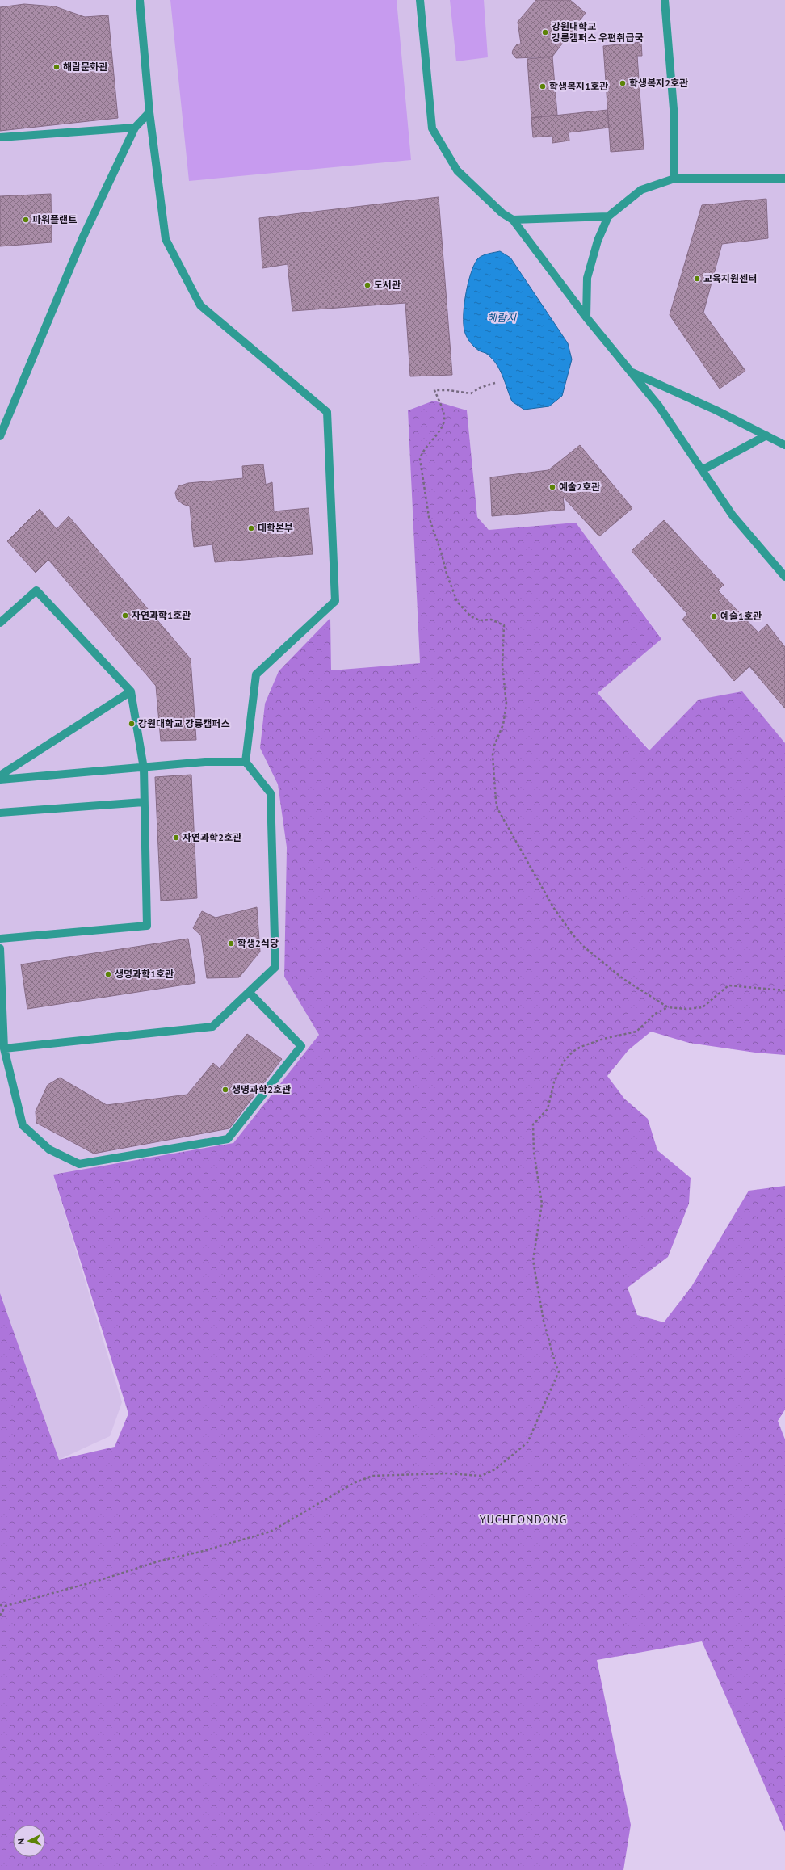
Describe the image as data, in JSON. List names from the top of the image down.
{
  "districts": ["YUCHEONDONG"],
  "water": ["해람지"],
  "places": [
    "강원대학교 강릉캠퍼스 우편취급국",
    "해람문화관",
    "학생복지2호관",
    "학생복지1호관",
    "파워플랜트",
    "교육지원센터",
    "도서관",
    "예술2호관",
    "대학본부",
    "자연과학1호관",
    "예술1호관",
    "강원대학교 강릉캠퍼스",
    "자연과학2호관",
    "학생2식당",
    "생명과학1호관",
    "생명과학2호관"
  ],
  "north": "left"
}
